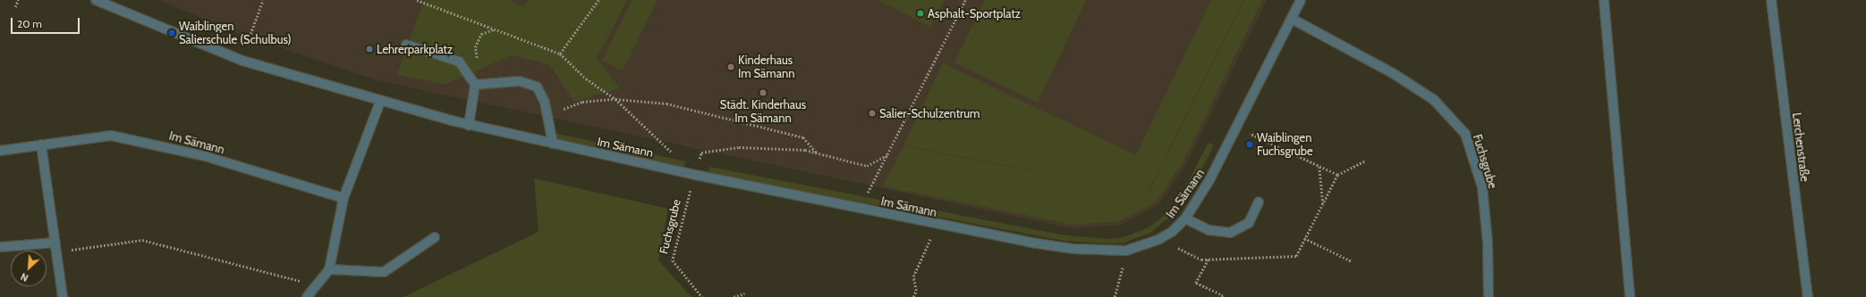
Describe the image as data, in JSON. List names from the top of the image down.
{
  "streets": {
    "street": ["Im Sämann", "Lerchenstraße", "Fuchsgrube"]
  },
  "crossings": [
    ["Im Sämann", "Fuchsgrube"]
  ],
  "places": [
    "Asphalt-Sportplatz",
    "Waiblingen Salierschule (Schulbus)",
    "Lehrerparkplatz",
    "Kinderhaus Im Sämann",
    "Städt. Kinderhaus Im Sämann",
    "Salier-Schulzentrum",
    "Waiblingen Fuchsgrube"
  ],
  "scale_bar": "20 m",
  "north": "bottom left"
}
